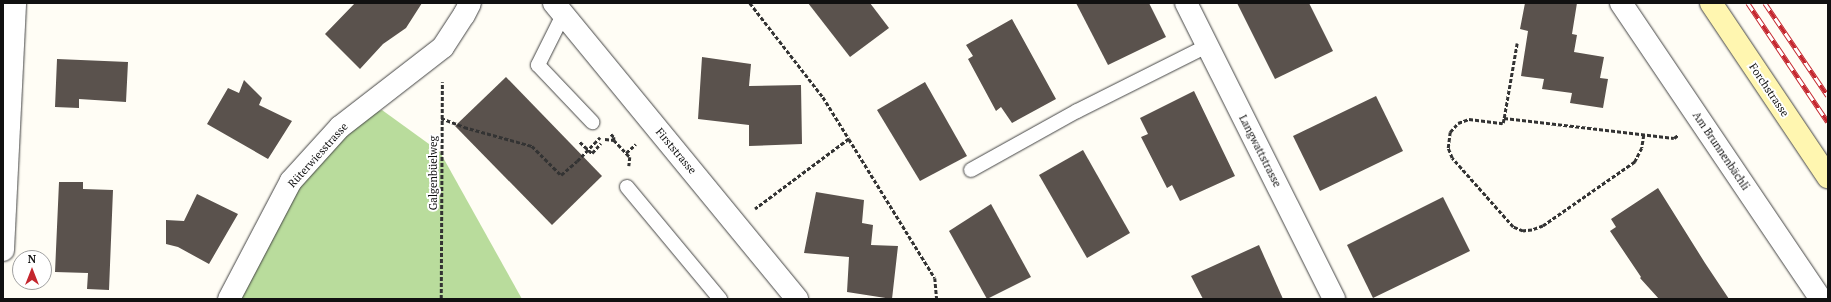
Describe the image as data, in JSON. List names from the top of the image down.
{
  "streets": {
    "main road": ["Forchstrasse"],
    "street": [
      "Firststrasse",
      "Langwattstrasse",
      "Am Brunnenbächli",
      "Rüterwiesstrasse"
    ],
    "path": ["Galgenbüelweg"]
  },
  "crossings": [
    ["Rüterwiesstrasse", "Galgenbüelweg"]
  ],
  "north": "top"
}
